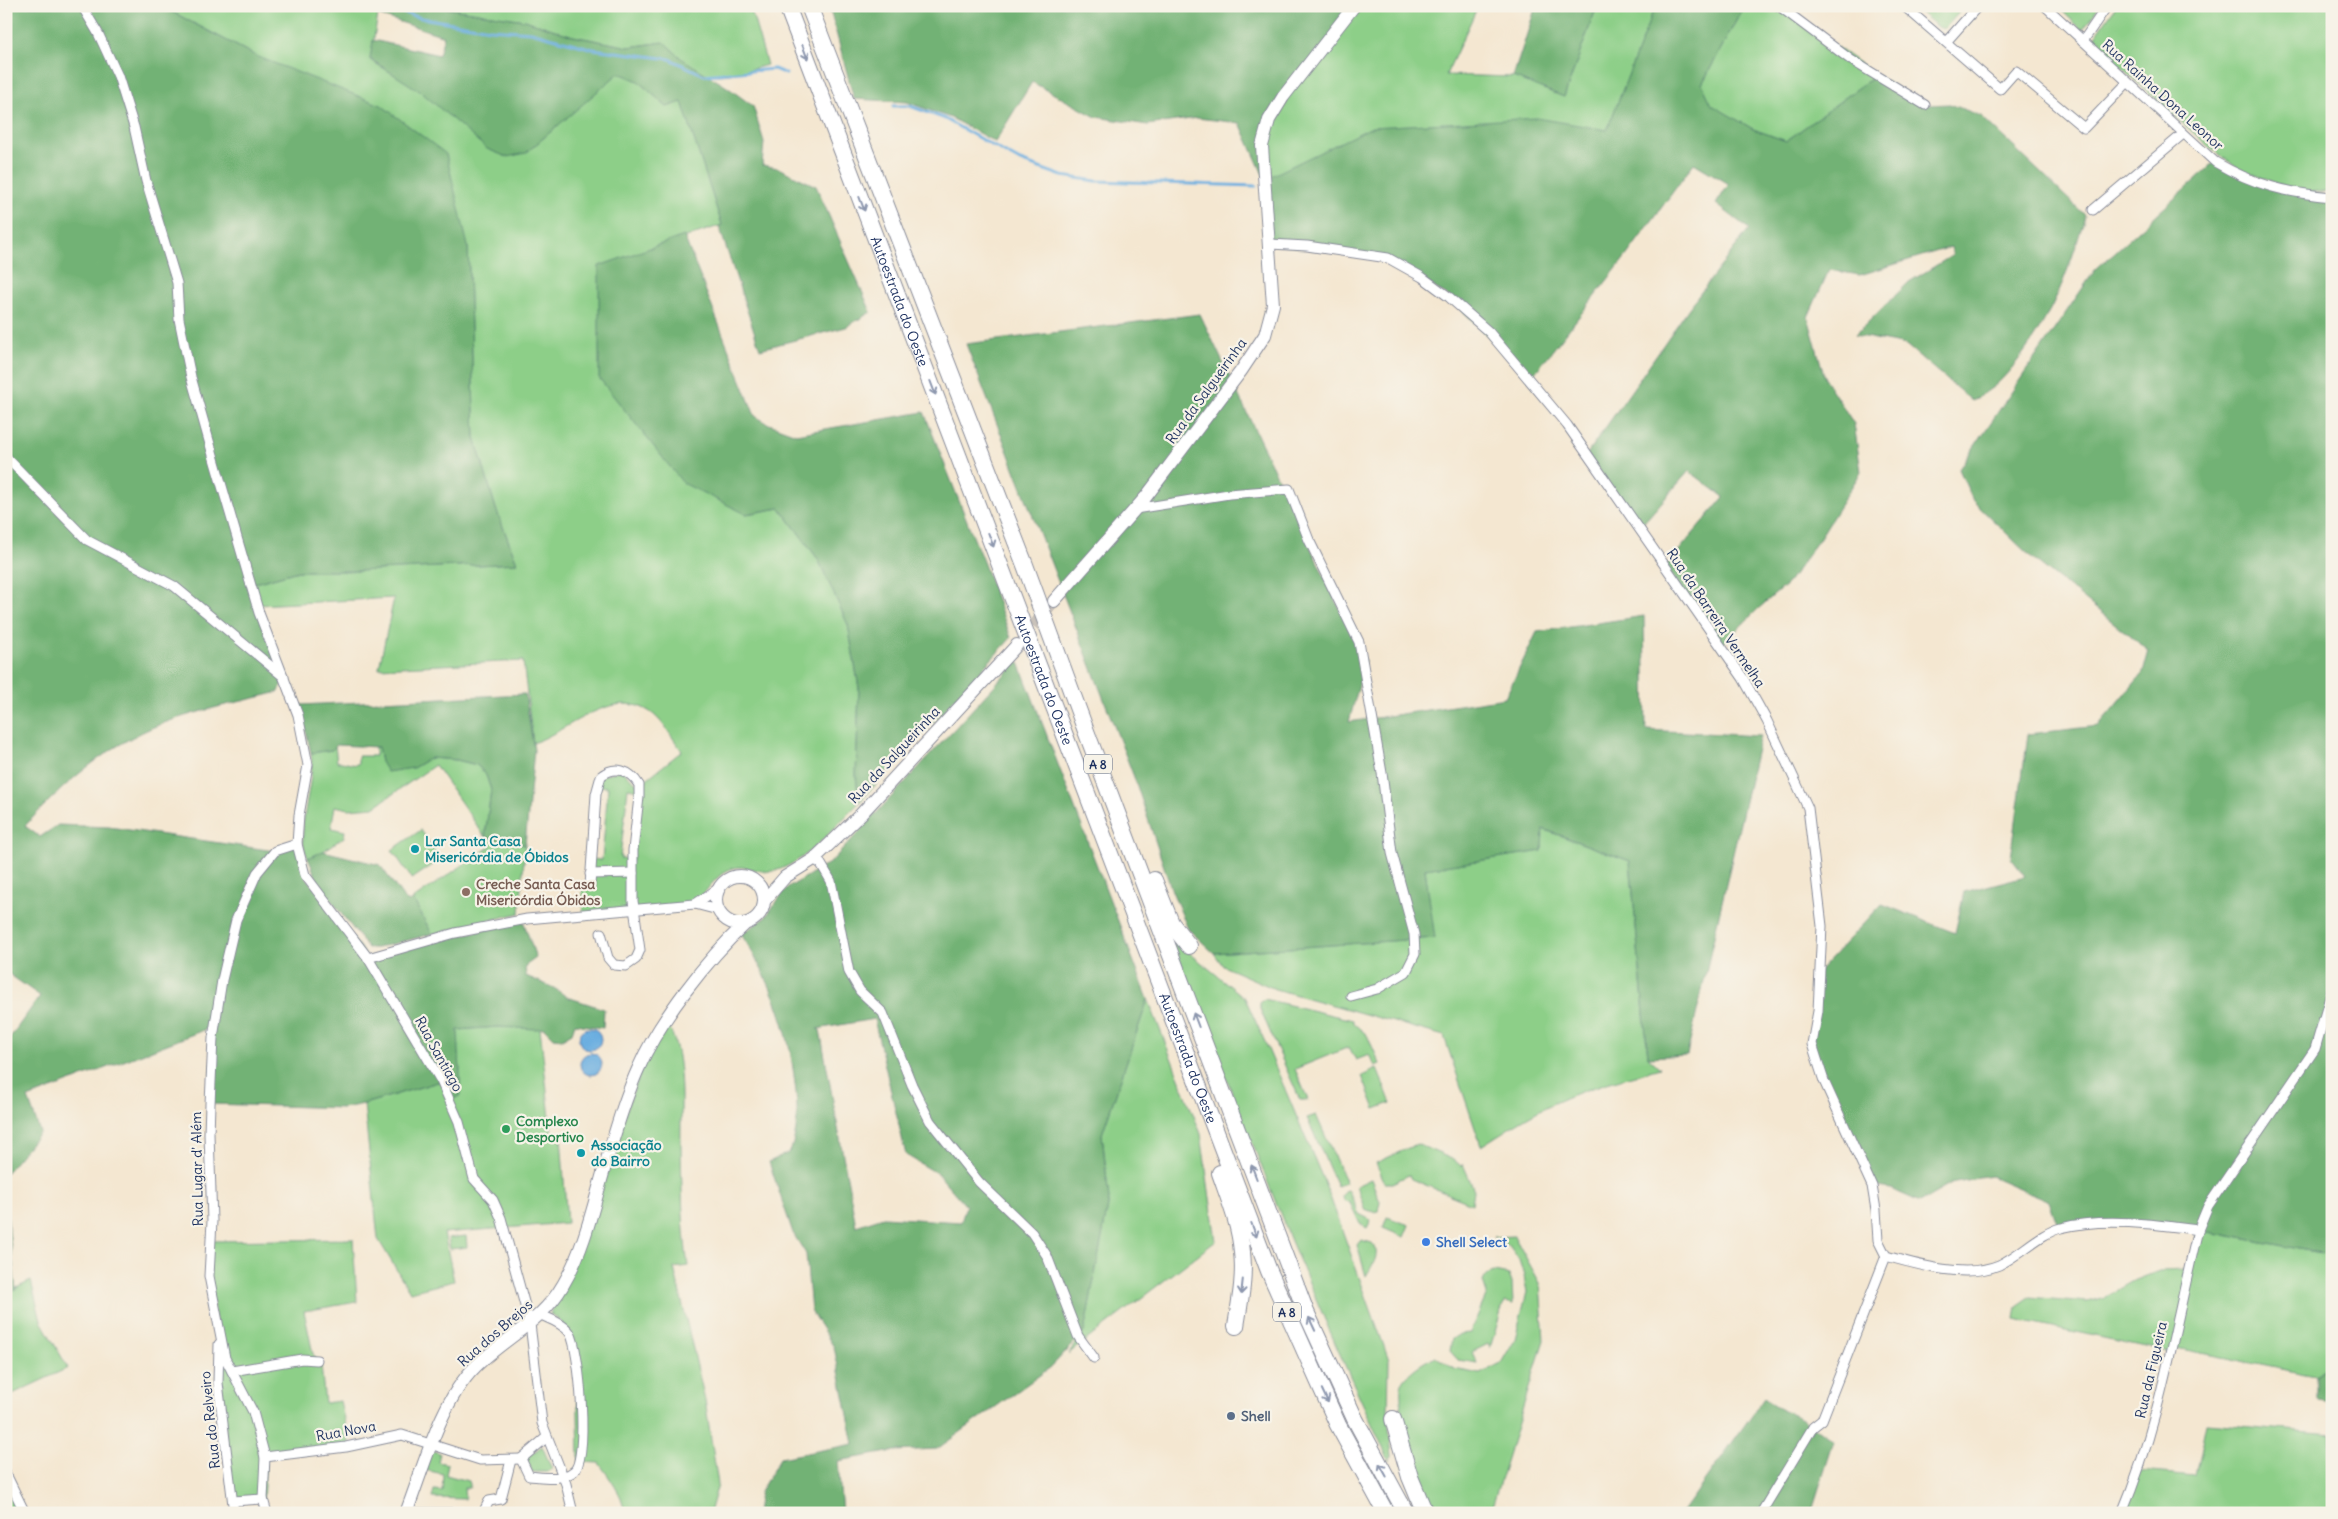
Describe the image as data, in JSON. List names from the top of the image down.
{
  "streets": {
    "highway": ["Autoestrada do Oeste", "A 8"],
    "street": [
      "Rua Rainha Dona Leonor",
      "Rua da Salgueirinha",
      "Rua da Barreira Vermelha",
      "Rua Santiago",
      "Rua Lugar d' Além",
      "Rua dos Brejos",
      "Rua da Figueira",
      "Rua do Relveiro",
      "Rua Nova"
    ]
  },
  "crossings": [
    ["Rua da Salgueirinha", "Rua da Barreira Vermelha"],
    ["Rua da Salgueirinha", "Rua dos Brejos"],
    ["Rua Santiago", "Rua Lugar d' Além"],
    ["Rua Santiago", "Rua dos Brejos"],
    ["Rua Lugar d' Além", "Rua do Relveiro"],
    ["Rua Lugar d' Além", "Rua Nova"],
    ["Rua dos Brejos", "Rua Nova"]
  ],
  "places": [
    "Lar Santa Casa Misericórdia de Óbidos",
    "Creche Santa Casa Misericórdia Óbidos",
    "Complexo Desportivo",
    "Associação do Bairro",
    "Shell Select",
    "Shell"
  ]
}
